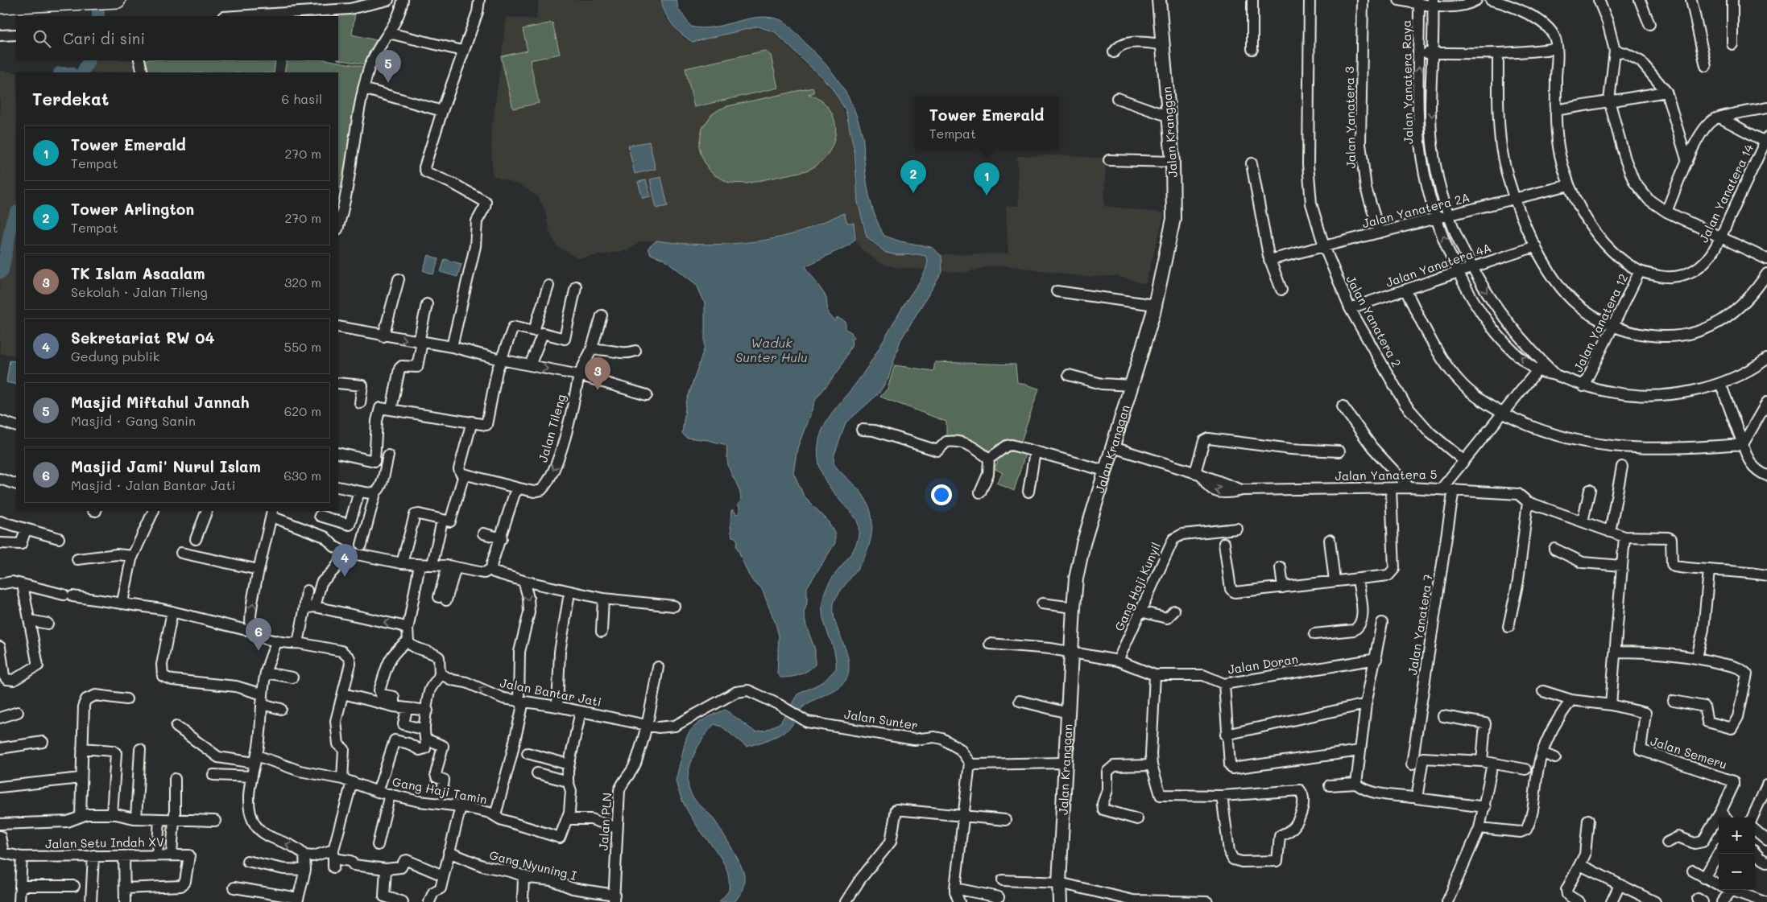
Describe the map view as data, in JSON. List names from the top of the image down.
{
  "streets": {
    "main road": ["Jalan Kranggan"],
    "street": [
      "Jalan Yanatera Raya",
      "Jalan Yanatera 3",
      "Jalan Yanatera 14",
      "Jalan Yanatera 2A",
      "Jalan Yanatera 4A",
      "Jalan Yanatera 2",
      "Jalan Yanatera 12",
      "Jalan Tileng",
      "Jalan Yanatera 5",
      "Gang Haji Kunyil",
      "Jalan Yanatera 7",
      "Jalan Doran",
      "Jalan Bantar Jati",
      "Jalan Sunter",
      "Jalan Semeru",
      "Gang Haji Tamin",
      "Jalan PLN",
      "Jalan Setu Indah XV",
      "Gang Nyuning I"
    ]
  },
  "crossings": [
    ["Jalan Yanatera Raya", "Jalan Yanatera 2A"],
    ["Jalan Yanatera Raya", "Jalan Yanatera 4A"],
    ["Jalan Yanatera Raya", "Jalan Yanatera 12"],
    ["Jalan Yanatera Raya", "Jalan Yanatera 5"],
    ["Jalan Yanatera 3", "Jalan Yanatera 2A"],
    ["Jalan Kranggan", "Jalan Doran"],
    ["Jalan Yanatera 14", "Jalan Yanatera 12"],
    ["Jalan Yanatera 2A", "Jalan Yanatera 2"],
    ["Jalan Yanatera 4A", "Jalan Yanatera 2"],
    ["Jalan Yanatera 2", "Jalan Yanatera 5"],
    ["Gang Haji Kunyil", "Jalan Doran"],
    ["Jalan Bantar Jati", "Jalan Sunter"],
    ["Jalan Bantar Jati", "Gang Haji Tamin"],
    ["Jalan Bantar Jati", "Jalan PLN"],
    ["Jalan PLN", "Gang Nyuning I"]
  ],
  "one_way": ["Jalan Tileng"],
  "water": ["Waduk Sunter Hulu"],
  "page": {
    "search": "Cari di sini",
    "pins": [
      "5",
      "2",
      "1",
      "3",
      "4",
      "6"
    ],
    "heading": ["Terdekat", "6 hasil"],
    "popup": ["Tower Emerald", "Tempat"],
    "list": [
      {
        "mark": "1",
        "name": "Tower Emerald",
        "note": "Tempat",
        "value": "270 m"
      },
      {
        "mark": "2",
        "name": "Tower Arlington",
        "note": "Tempat",
        "value": "270 m"
      },
      {
        "mark": "3",
        "name": "TK Islam Asaalam",
        "note": "Sekolah · Jalan Tileng",
        "value": "320 m"
      },
      {
        "mark": "4",
        "name": "Sekretariat RW 04",
        "note": "Gedung publik",
        "value": "550 m"
      },
      {
        "mark": "5",
        "name": "Masjid Miftahul Jannah",
        "note": "Masjid · Gang Sanin",
        "value": "620 m"
      },
      {
        "mark": "6",
        "name": "Masjid Jami' Nurul Islam",
        "note": "Masjid · Jalan Bantar Jati",
        "value": "630 m"
      }
    ],
    "map_buttons": ["+", "−"]
  }
}
